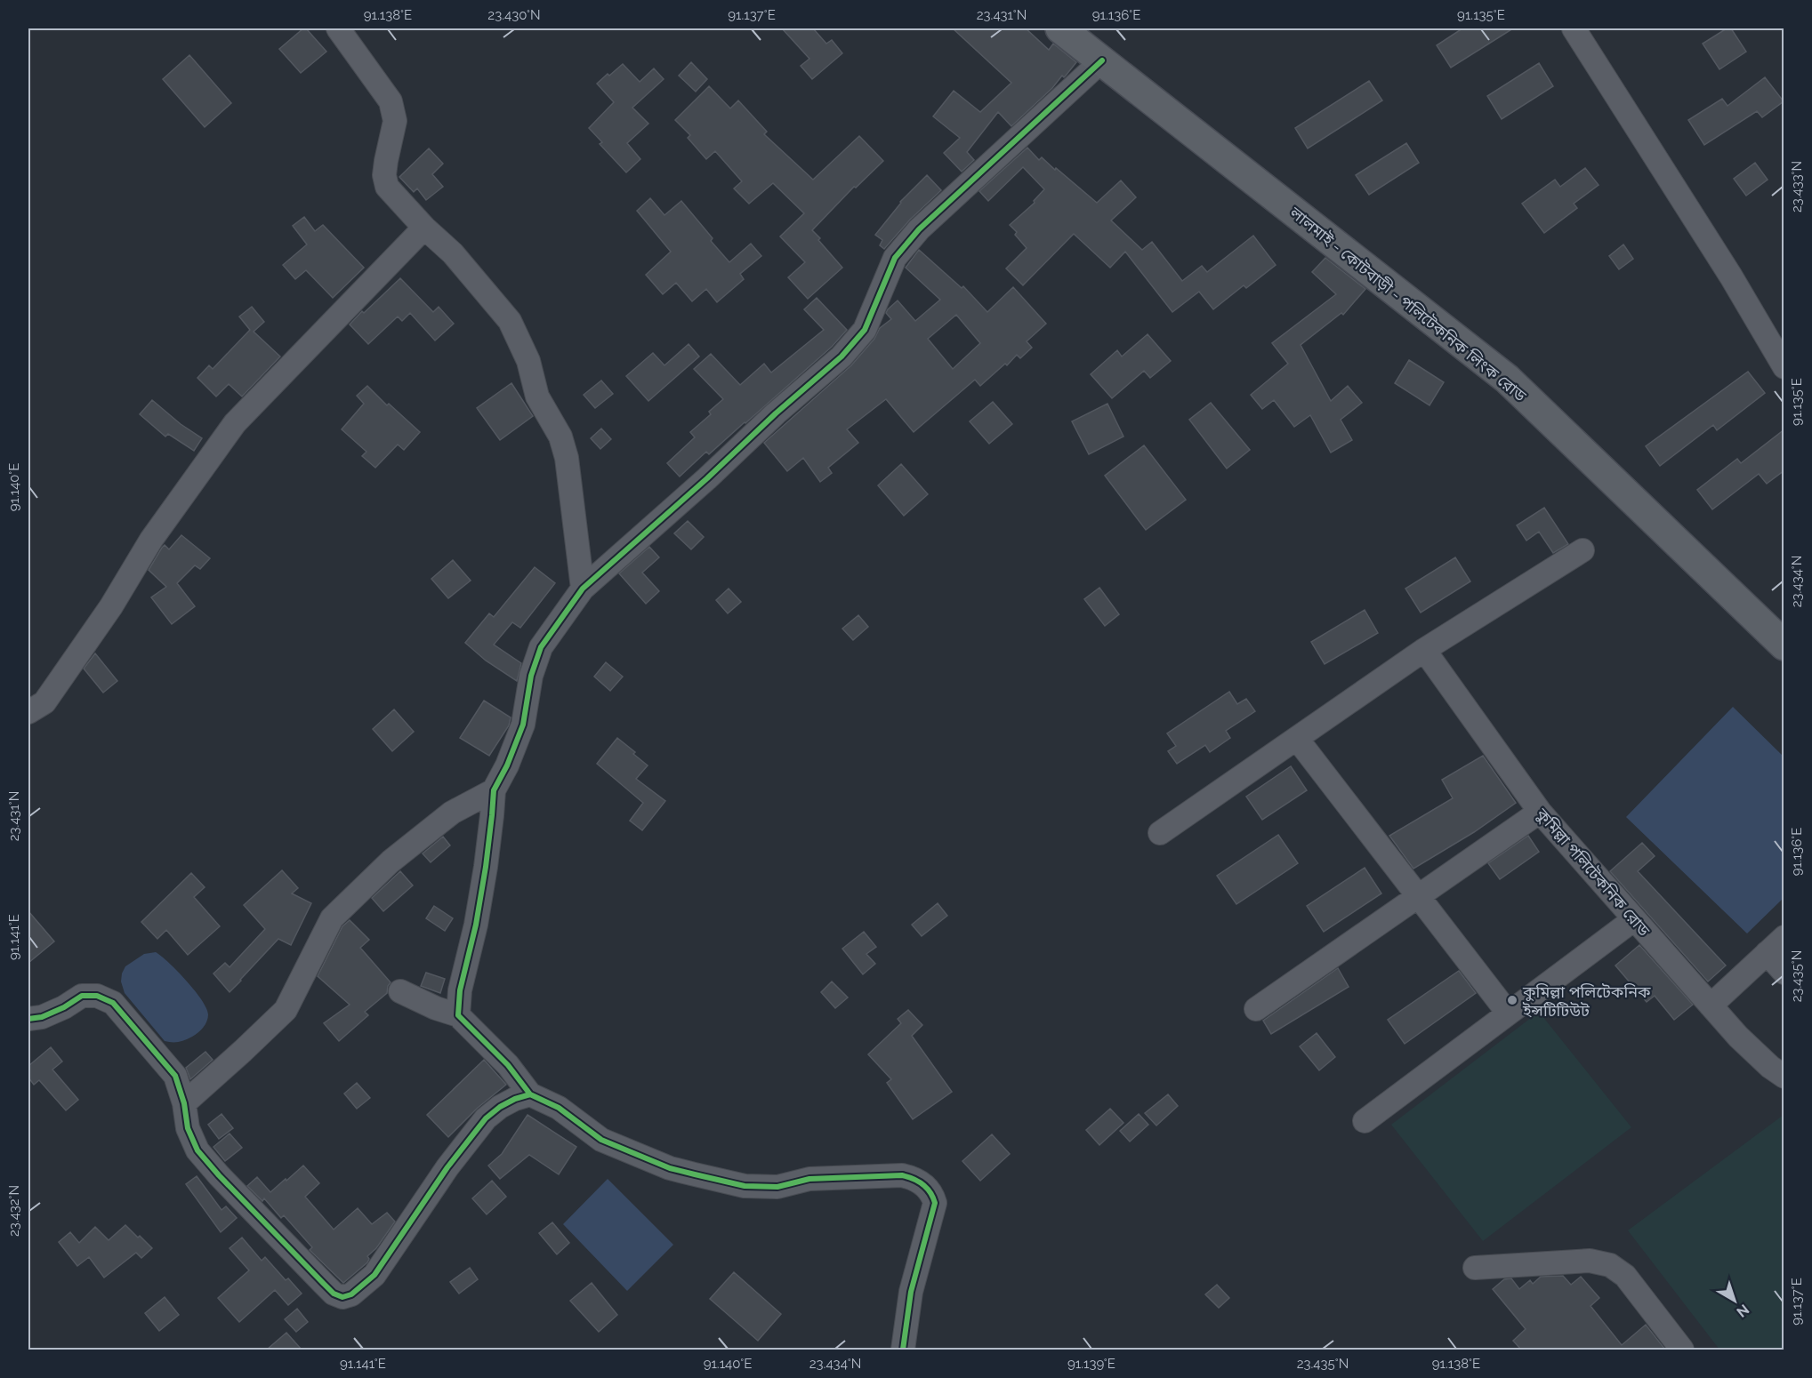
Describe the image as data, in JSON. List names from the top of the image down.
{
  "streets": {
    "main road": ["লালমাই - কোটবাড়ী - পলিটেকনিক লিংক রোড"],
    "street": ["কুমিল্লা পলিটেকনিক রোড"]
  },
  "places": ["কুমিল্লা পলিটেকনিক ইন্সটিটিউট"],
  "north": "bottom right",
  "coordinates": [
    "91.138°E",
    "23.430°N",
    "91.137°E",
    "23.431°N",
    "91.136°E",
    "91.135°E",
    "23.433°N",
    "91.140°E",
    "23.434°N",
    "91.141°E",
    "23.435°N",
    "23.432°N",
    "91.139°E"
  ]
}
